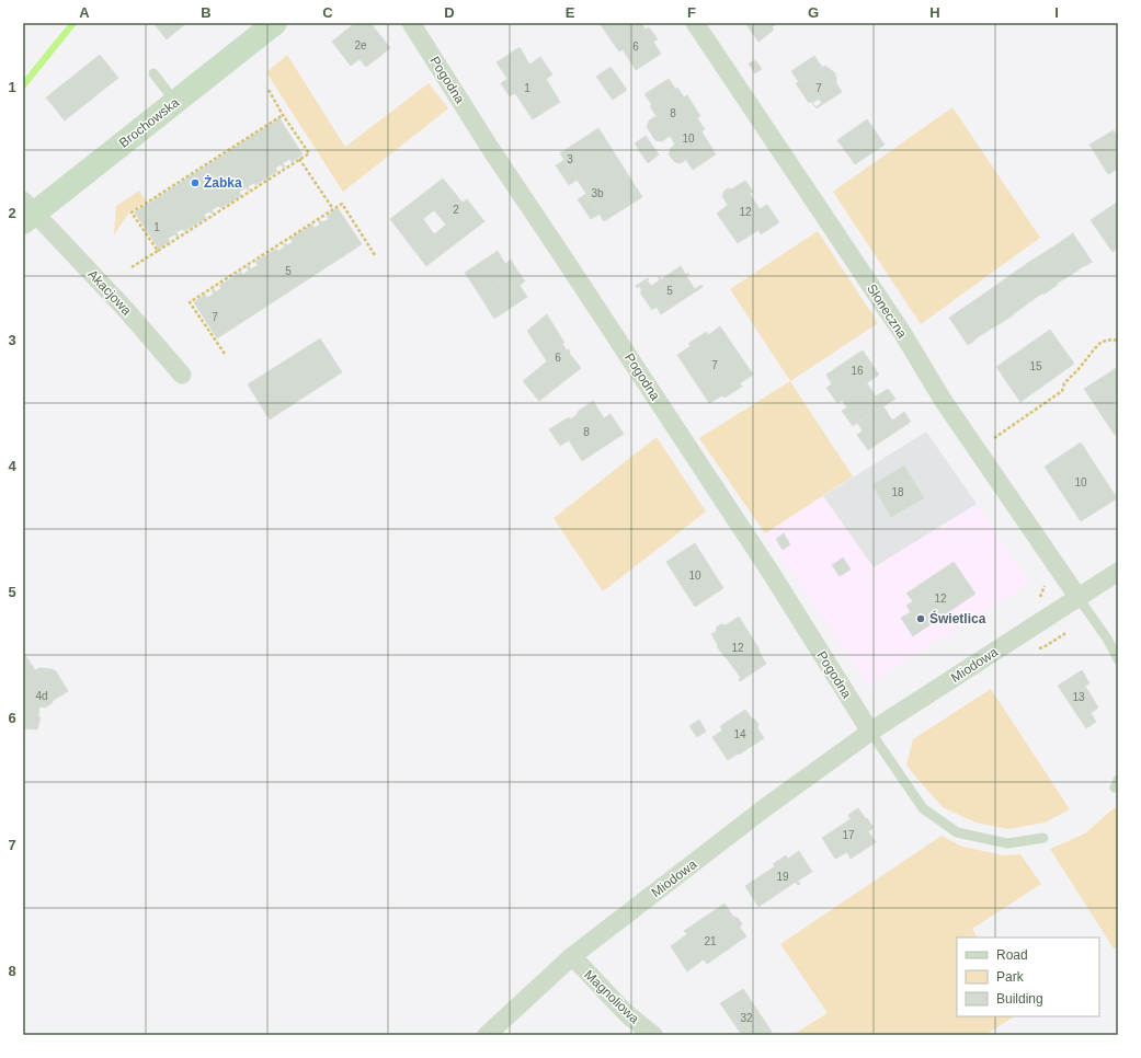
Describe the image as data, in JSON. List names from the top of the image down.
{
  "streets": {
    "street": [
      "Pogodna",
      "Brochowska",
      "Akacjowa",
      "Słoneczna",
      "Miodowa",
      "Magnoliowa"
    ]
  },
  "crossings": [
    ["Pogodna", "Miodowa"],
    ["Brochowska", "Akacjowa"],
    ["Słoneczna", "Miodowa"],
    ["Miodowa", "Magnoliowa"]
  ],
  "places": ["Żabka", "Świetlica"],
  "house_numbers": [
    "2e",
    "6",
    "1",
    "7",
    "8",
    "10",
    "3",
    "3b",
    "2",
    "12",
    "1",
    "5",
    "5",
    "7",
    "6",
    "7",
    "15",
    "16",
    "8",
    "10",
    "18",
    "10",
    "12",
    "12",
    "4d",
    "13",
    "14",
    "17",
    "19",
    "21",
    "32"
  ],
  "legend": ["Road", "Park", "Building"],
  "grid": {
    "columns": [
      "A",
      "B",
      "C",
      "D",
      "E",
      "F",
      "G",
      "H",
      "I"
    ],
    "rows": [
      "1",
      "2",
      "3",
      "4",
      "5",
      "6",
      "7",
      "8"
    ]
  }
}
